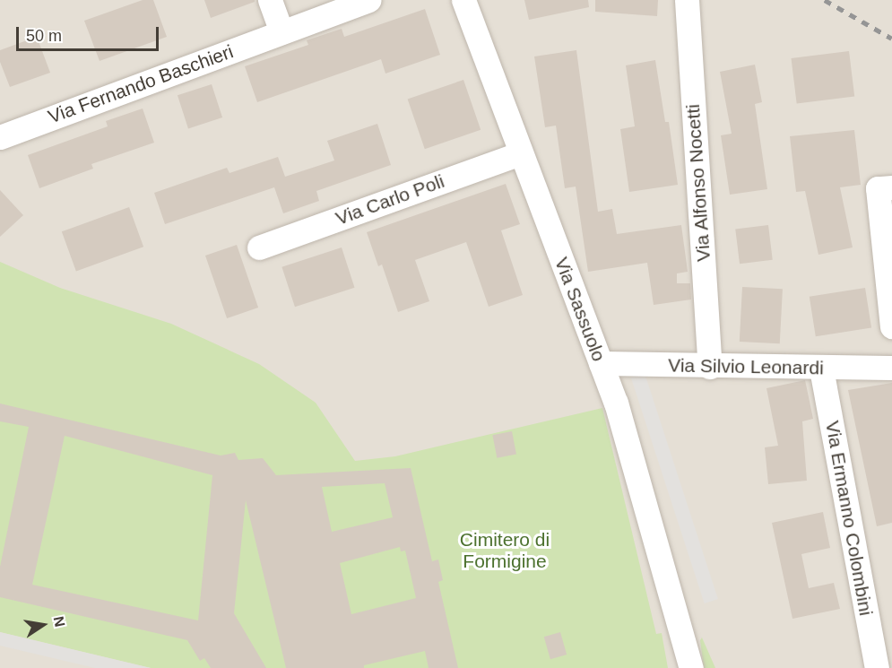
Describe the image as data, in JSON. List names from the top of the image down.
{
  "streets": {
    "street": [
      "Via Fernando Baschieri",
      "Via Alfonso Nocetti",
      "Via Carlo Poli",
      "Via Sassuolo",
      "Via Silvio Leonardi",
      "Via Ermanno Colombini"
    ]
  },
  "crossings": [
    ["Via Alfonso Nocetti", "Via Silvio Leonardi"],
    ["Via Carlo Poli", "Via Sassuolo"],
    ["Via Sassuolo", "Via Silvio Leonardi"],
    ["Via Silvio Leonardi", "Via Ermanno Colombini"]
  ],
  "parks": ["Cimitero di Formigine"],
  "scale_bar": "50 m",
  "north": "right"
}
